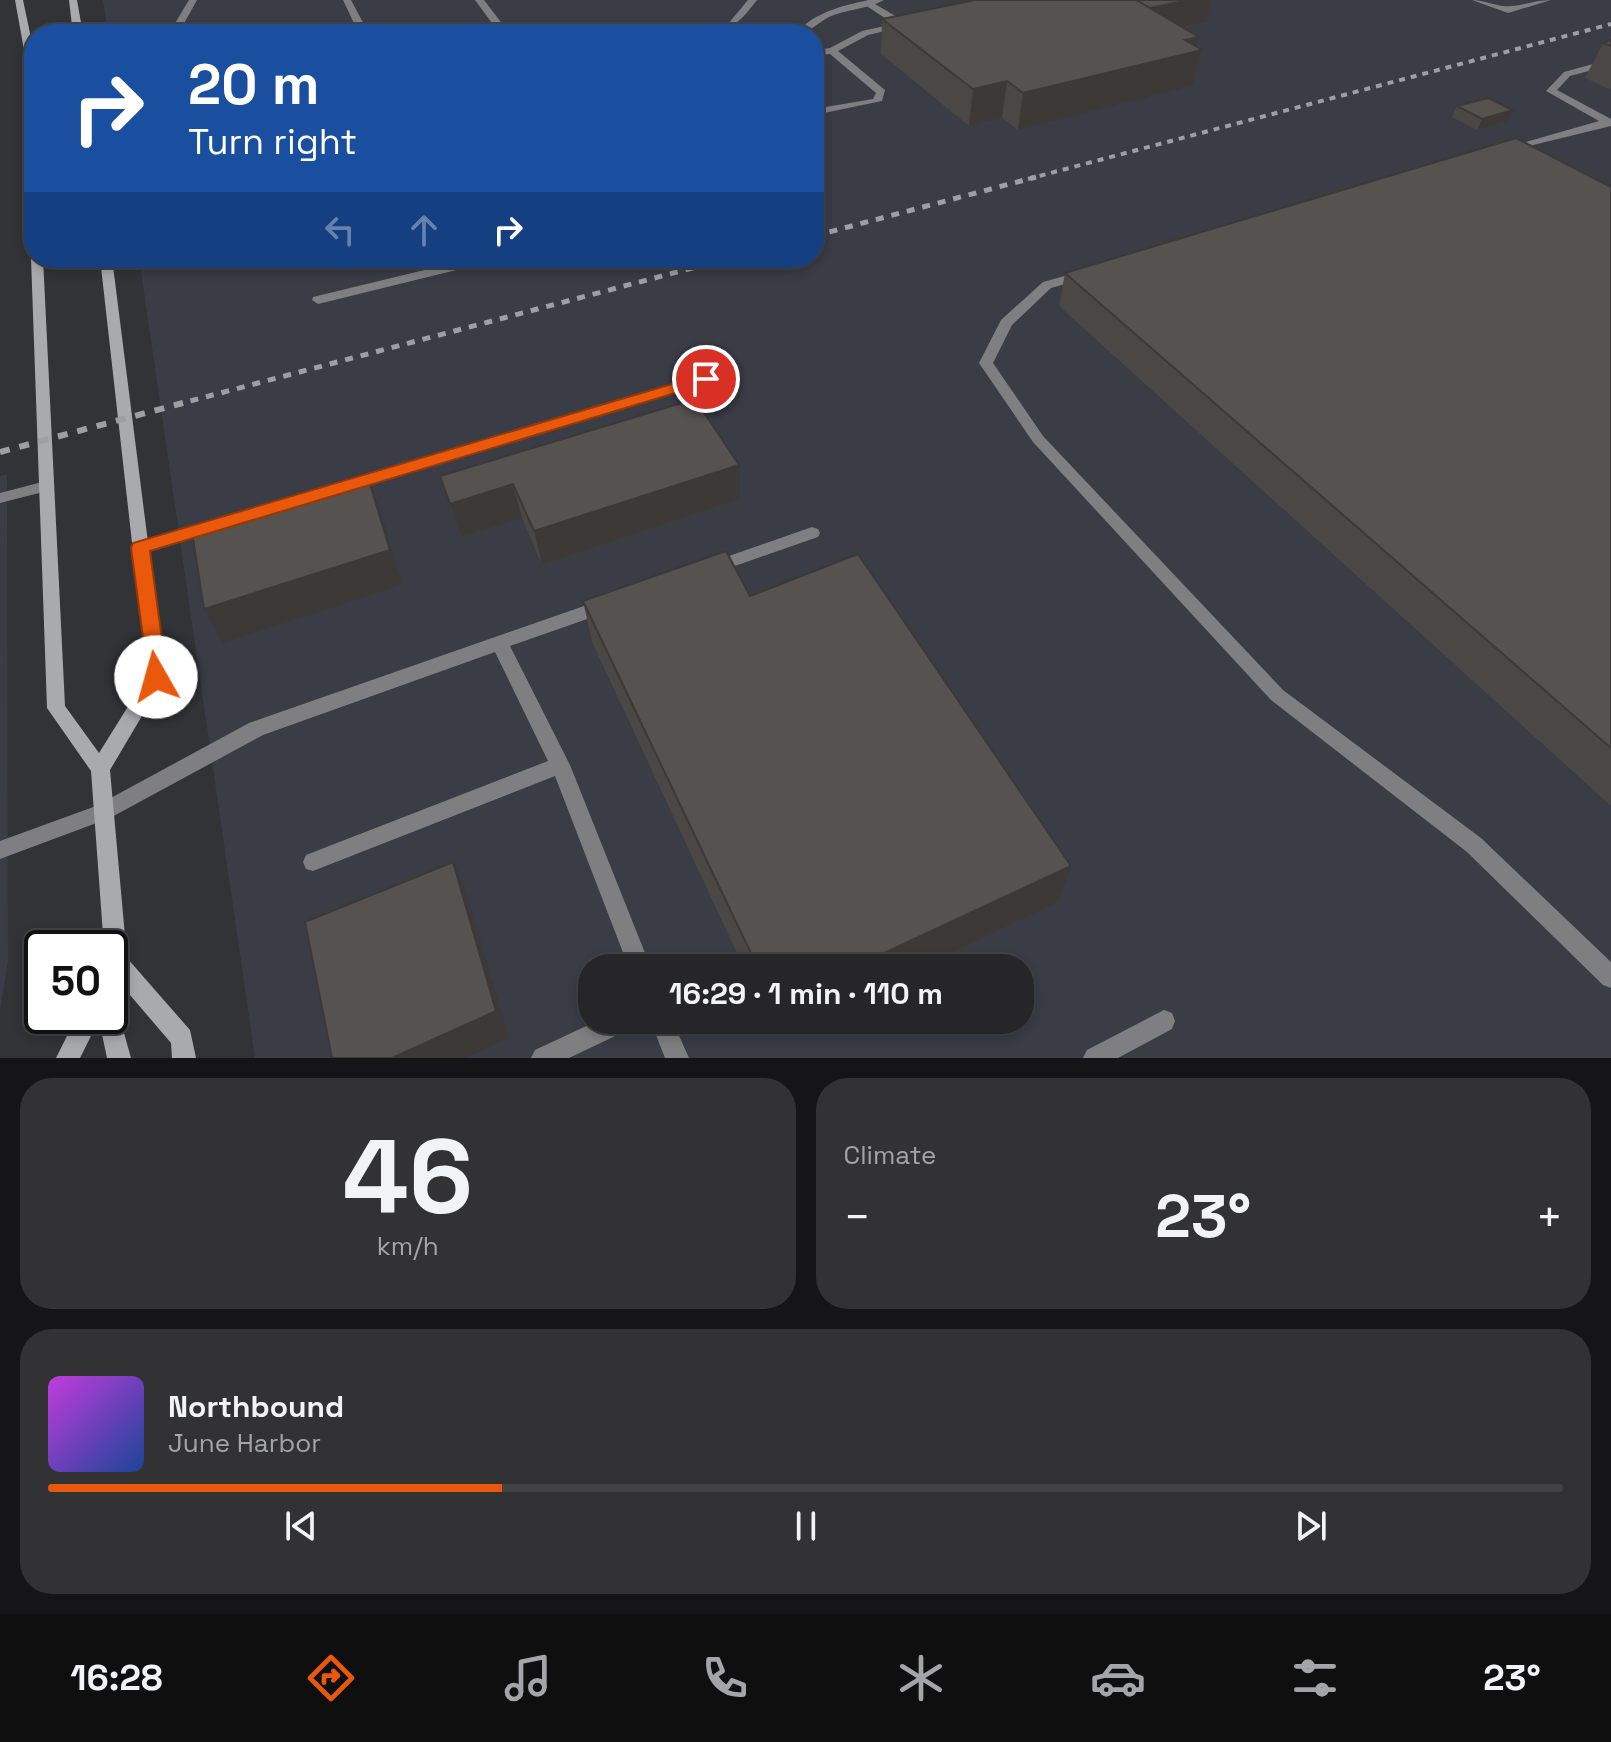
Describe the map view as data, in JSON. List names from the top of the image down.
{
  "page": {
    "turn": ["20 m", "Turn right"],
    "limit": "50",
    "trip": "16:29 · 1 min · 110 m",
    "tile": [
      ["46", "km/h"],
      "Climate"
    ],
    "heat": ["−", "23°", "+"],
    "song": ["Northbound", "June Harbor"],
    "tabs": ["16:28", "23°"]
  }
}
